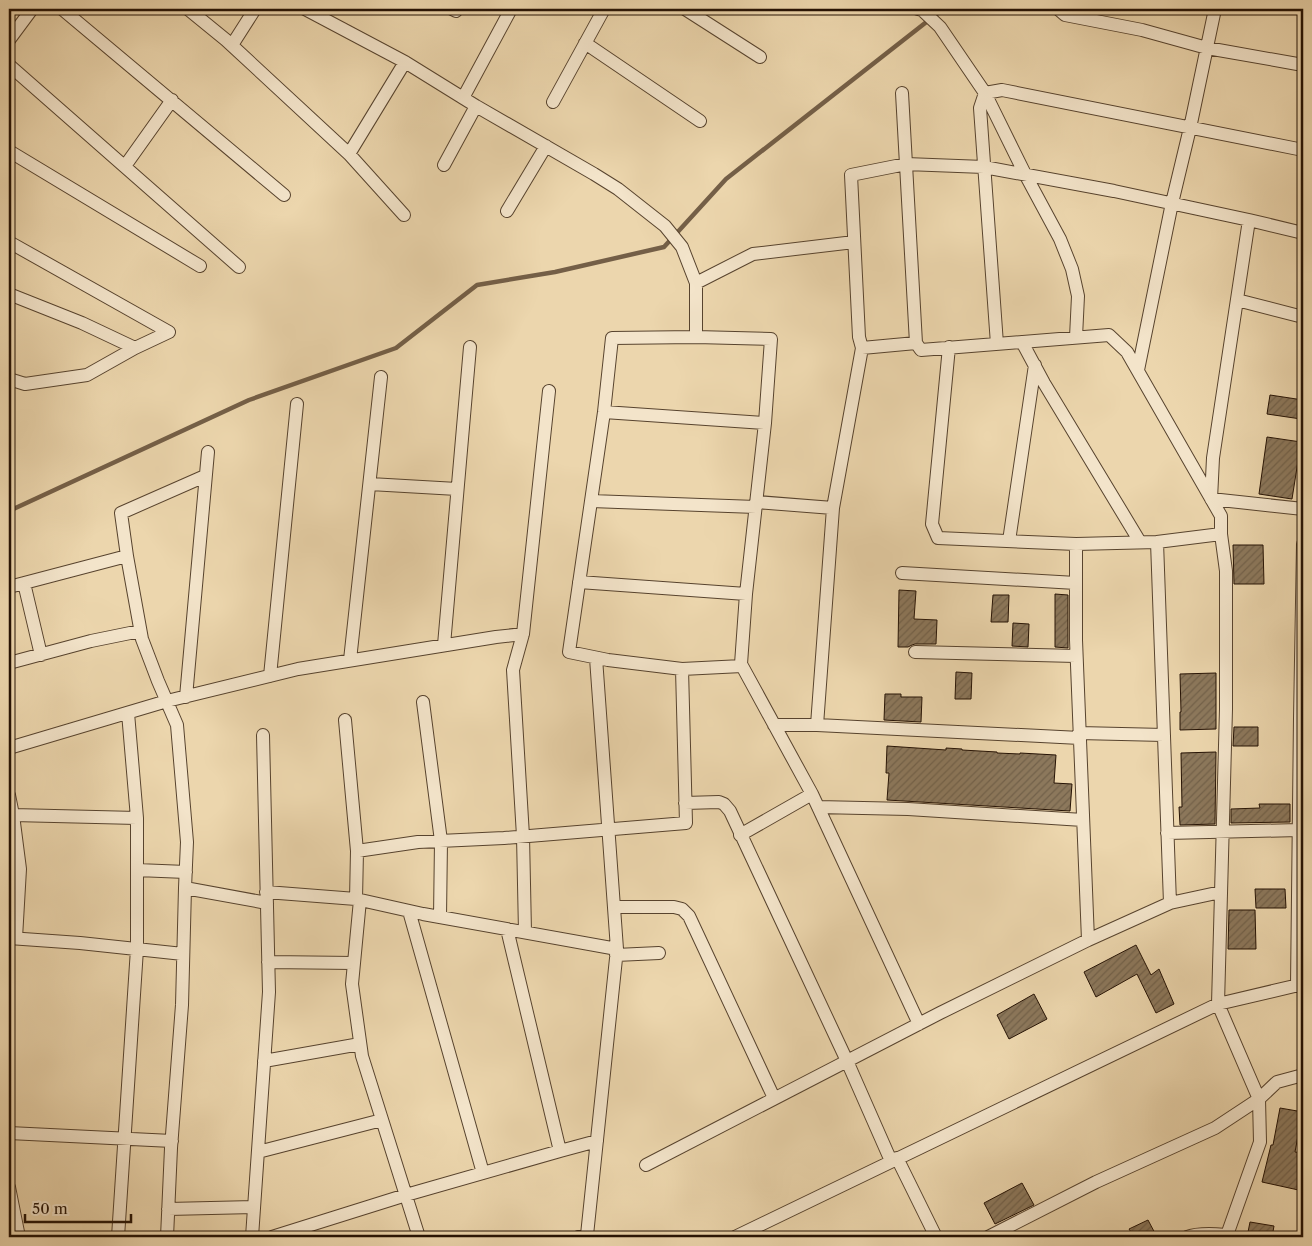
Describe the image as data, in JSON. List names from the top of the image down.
{
  "scale_bar": "50 m"
}
